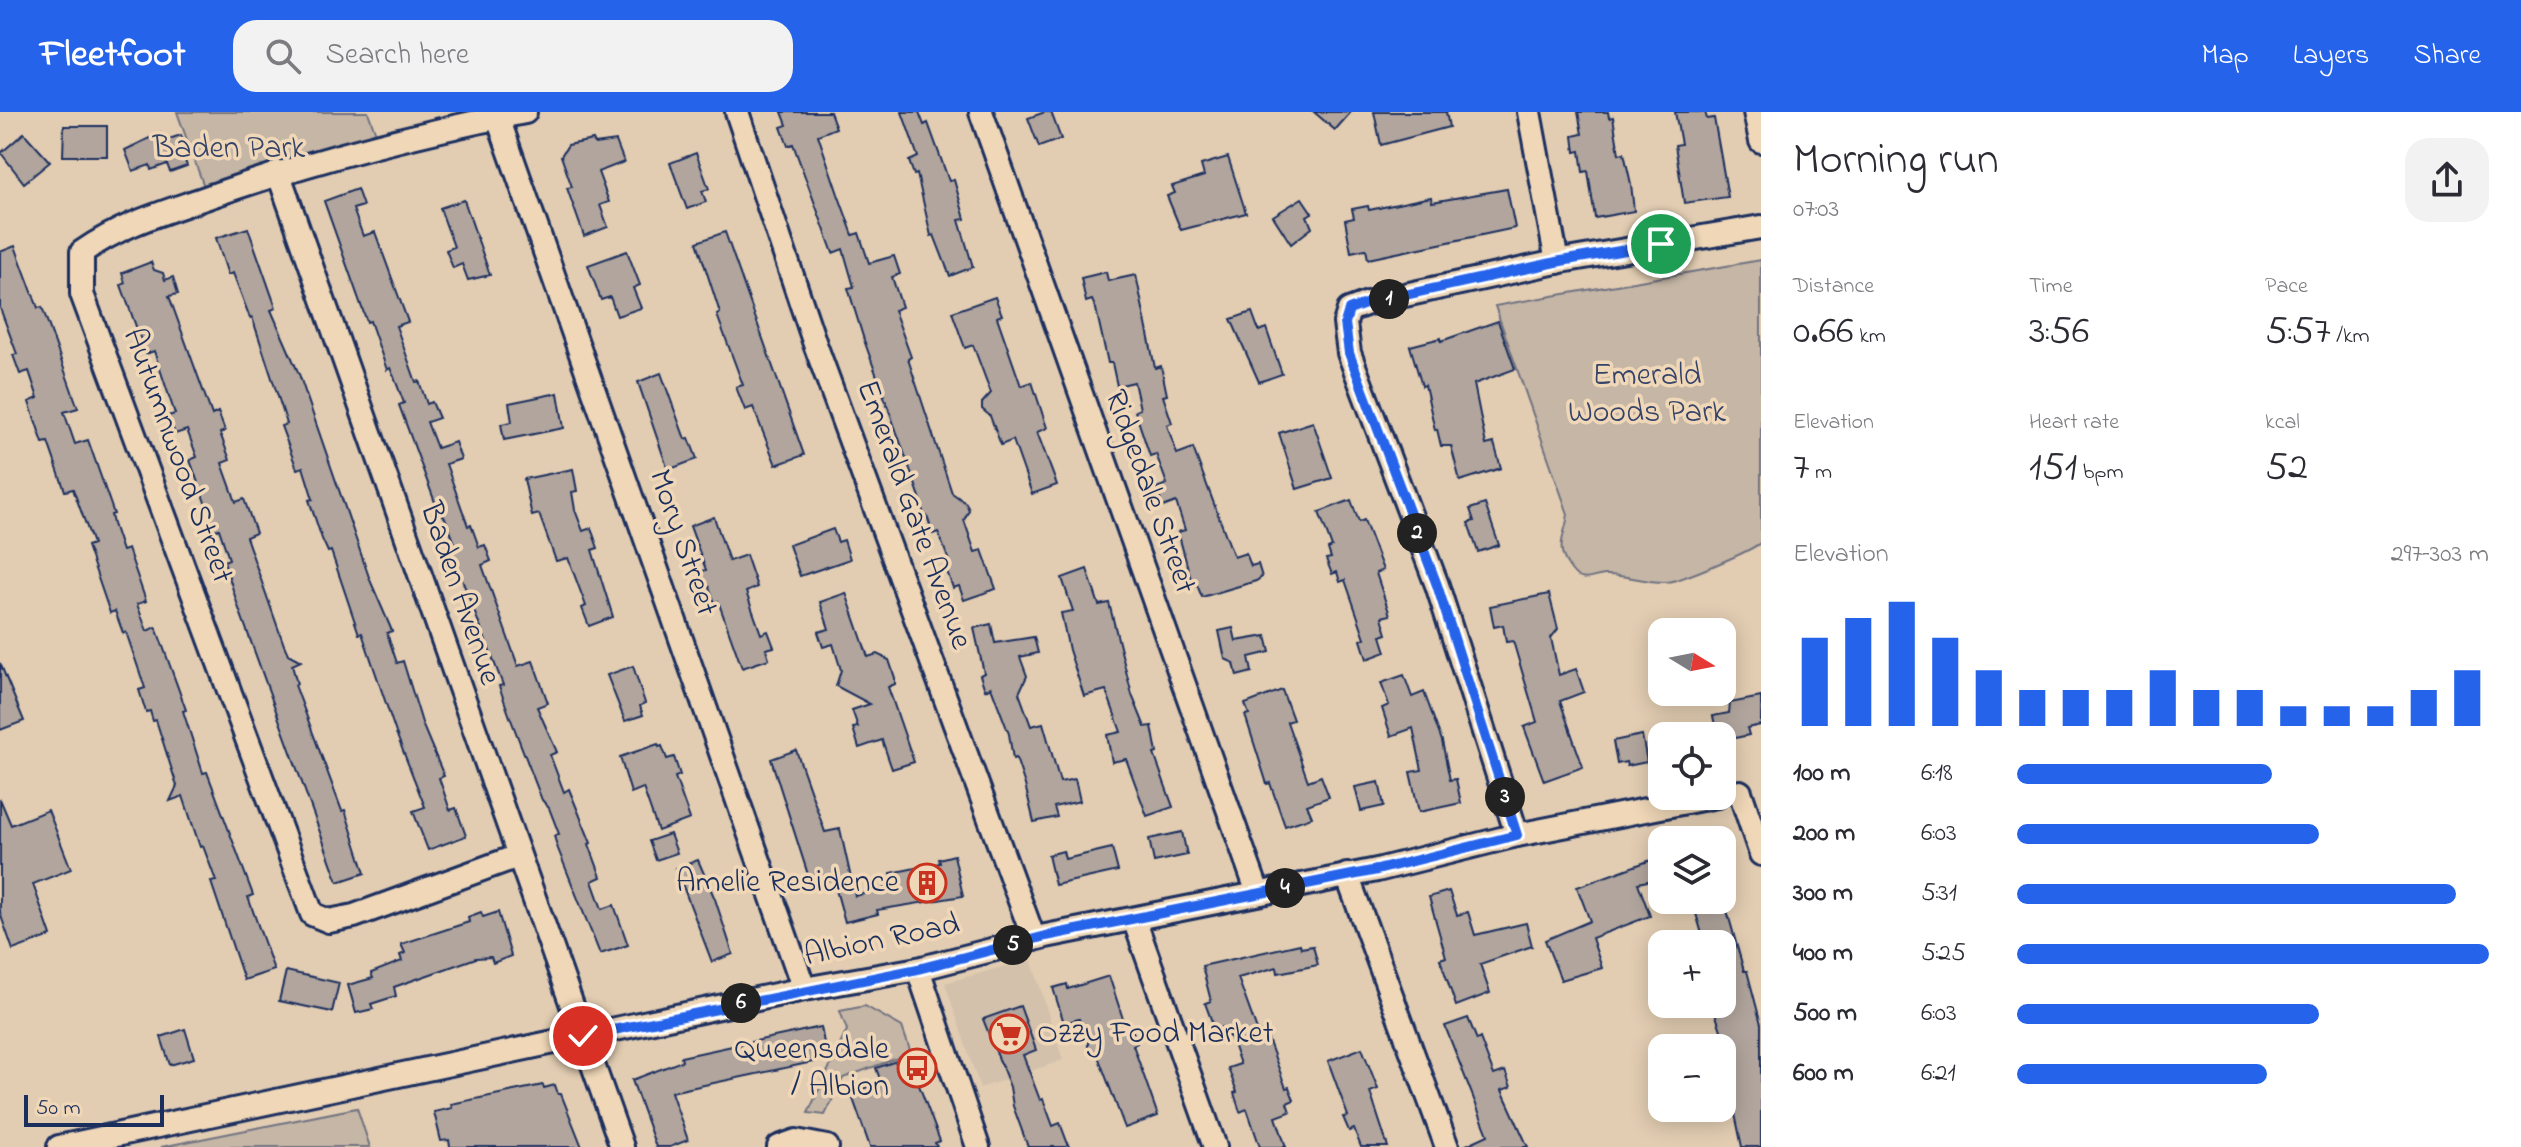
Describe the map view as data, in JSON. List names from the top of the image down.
{
  "streets": {
    "street": [
      "Autumnwood Street",
      "Ridgedale Street",
      "Emerald Gate Avenue",
      "Mory Street",
      "Baden Avenue",
      "Albion Road"
    ]
  },
  "crossings": [
    ["Autumnwood Street", "Mory Street"],
    ["Autumnwood Street", "Baden Avenue"],
    ["Ridgedale Street", "Albion Road"],
    ["Emerald Gate Avenue", "Albion Road"],
    ["Mory Street", "Albion Road"],
    ["Baden Avenue", "Albion Road"]
  ],
  "parks": ["Baden Park", "Emerald Woods Park"],
  "places": {
    "building": ["Amelie Residence"],
    "supermarket": ["Ozzy Food Market"],
    "bus stop": ["Queensdale / Albion"]
  },
  "scale_bar": "50 m",
  "north": "right",
  "page": {
    "header": "Fleetfoot",
    "search": "Search here",
    "nav": ["Map", "Layers", "Share"],
    "heading": ["Morning run", "07:03"],
    "stats": [
      ["Distance", "0.66 km"],
      ["Time", "3:56"],
      ["Pace", "5:57 /km"],
      ["Elevation", "7 m"],
      ["Heart rate", "151 bpm"],
      ["kcal", "52"]
    ],
    "pins": [
      "1",
      "2",
      "3",
      "4",
      "5",
      "6"
    ],
    "chart": ["Elevation", "297–303 m"],
    "map_buttons": ["+", "−"],
    "list": [
      {
        "name": "100 m",
        "note": "6:18"
      },
      {
        "name": "200 m",
        "note": "6:03"
      },
      {
        "name": "300 m",
        "note": "5:31"
      },
      {
        "name": "400 m",
        "note": "5:25"
      },
      {
        "name": "500 m",
        "note": "6:03"
      },
      {
        "name": "600 m",
        "note": "6:21"
      }
    ],
    "scale": "50 m"
  }
}
